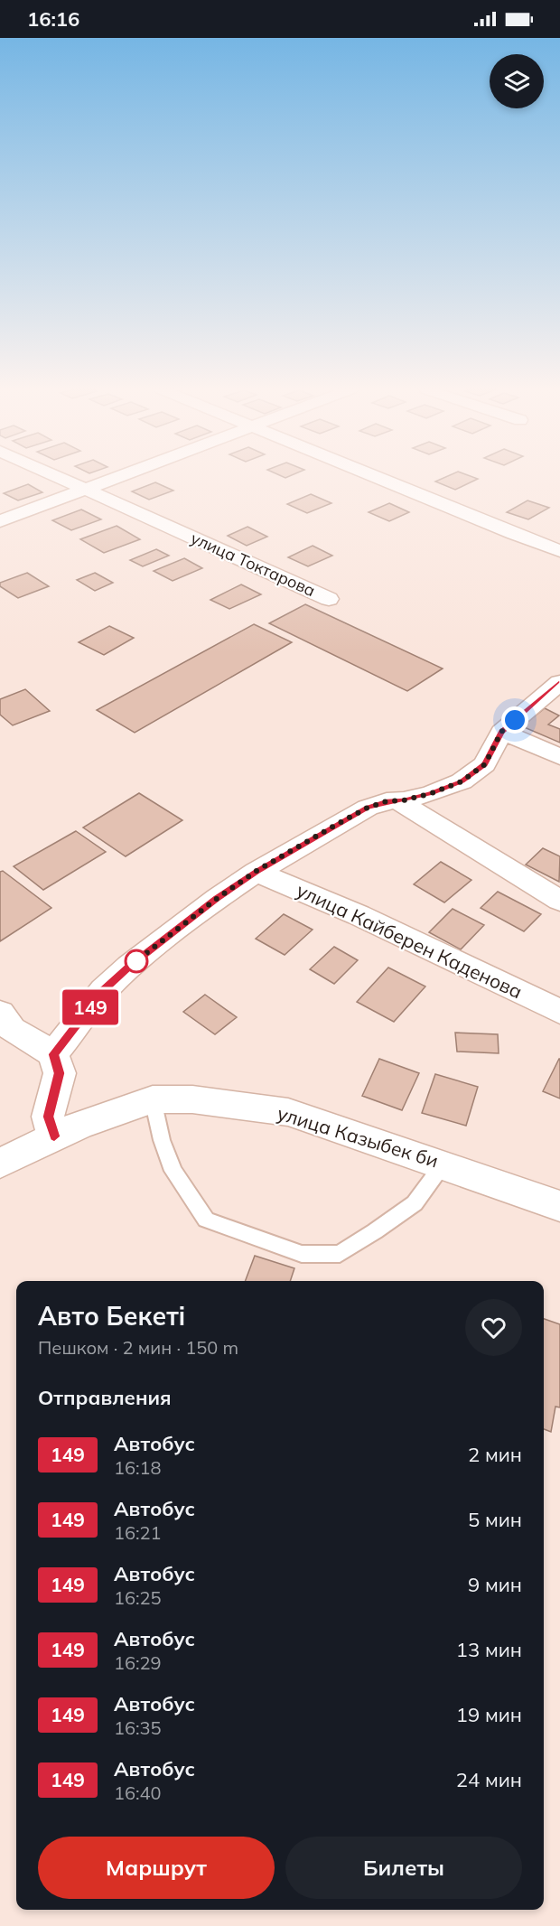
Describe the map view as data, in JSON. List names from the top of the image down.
{
  "streets": {
    "street": ["улица Токтарова", "улица Кайберен Каденова", "улица Казыбек би"]
  },
  "lines": ["bus line 149"],
  "page": {
    "status": "16:16",
    "on_map": "149",
    "heading": [
      ["Авто Бекетi", "Пешком · 2 мин · 150 m"],
      "Отправления"
    ],
    "list": [
      {
        "mark": "149",
        "name": "Автобус",
        "note": "16:18",
        "value": "2 мин"
      },
      {
        "mark": "149",
        "name": "Автобус",
        "note": "16:21",
        "value": "5 мин"
      },
      {
        "mark": "149",
        "name": "Автобус",
        "note": "16:25",
        "value": "9 мин"
      },
      {
        "mark": "149",
        "name": "Автобус",
        "note": "16:29",
        "value": "13 мин"
      },
      {
        "mark": "149",
        "name": "Автобус",
        "note": "16:35",
        "value": "19 мин"
      },
      {
        "mark": "149",
        "name": "Автобус",
        "note": "16:40",
        "value": "24 мин"
      }
    ],
    "buttons": ["Маршрут", "Билеты"]
  }
}
